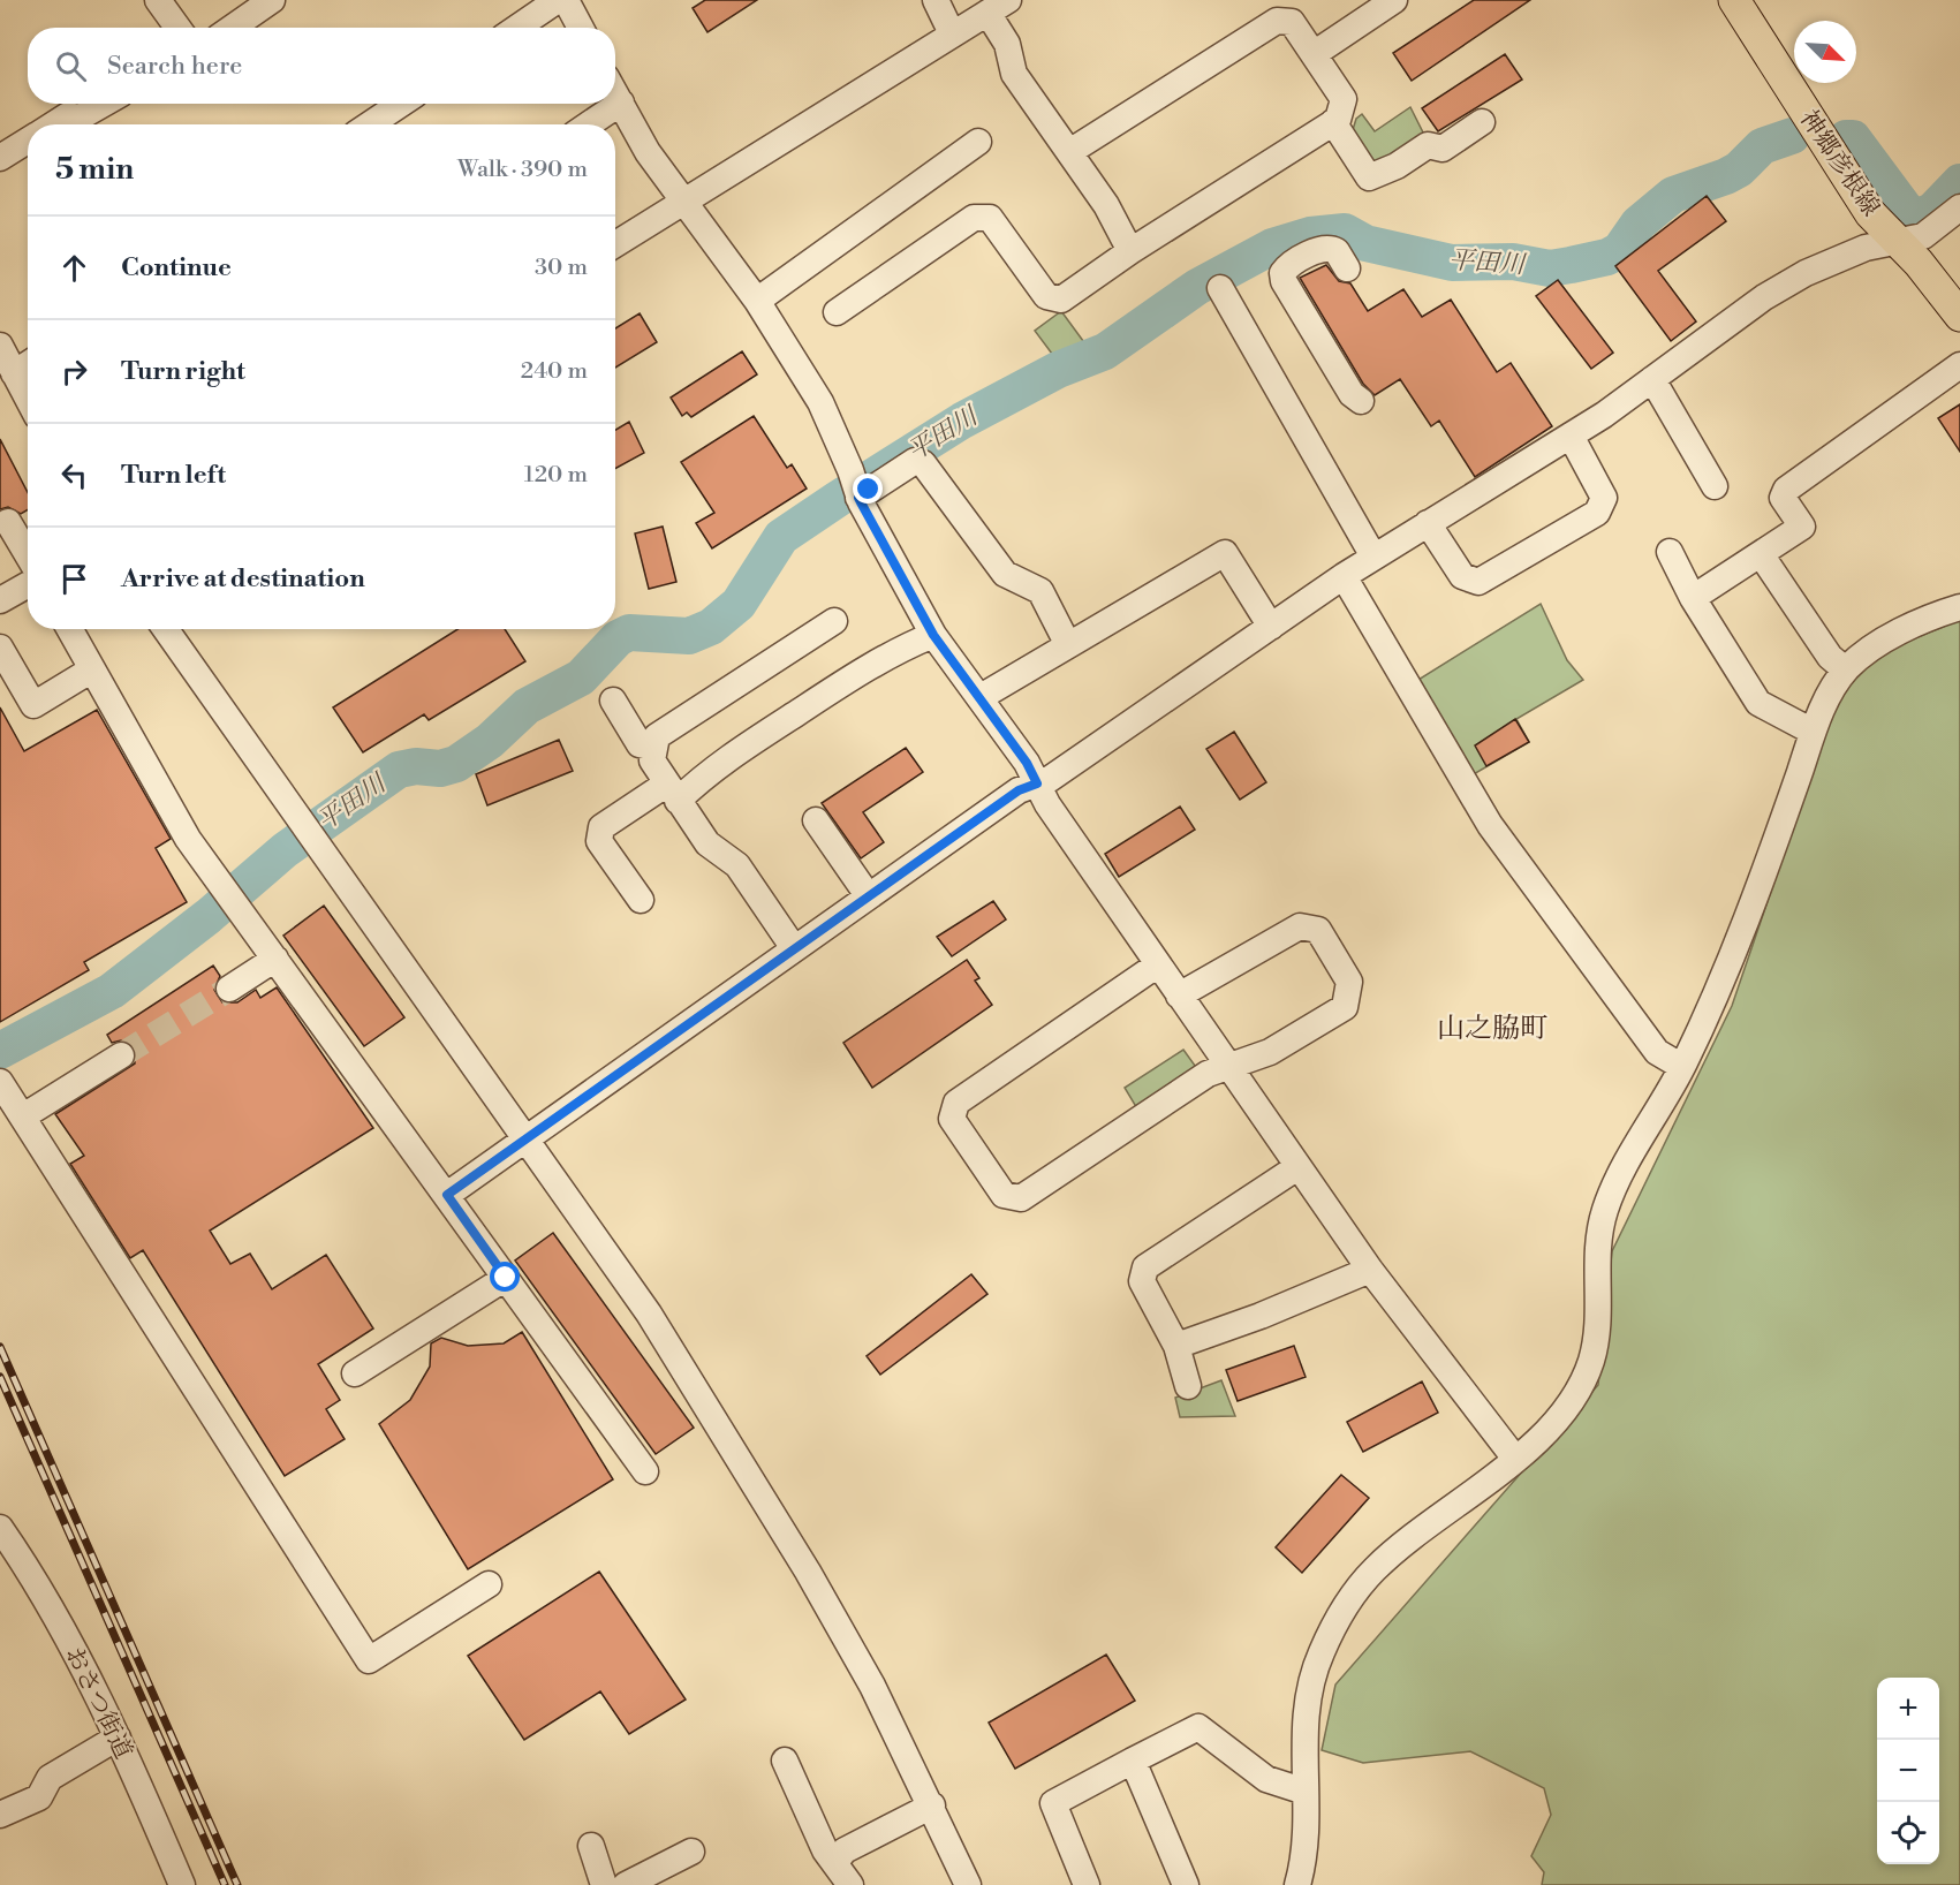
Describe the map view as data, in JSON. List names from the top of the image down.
{
  "streets": {
    "main road": ["神郷彦根線"],
    "street": ["おさつ街道"]
  },
  "districts": ["山之脇町"],
  "water": ["平田川"],
  "north": "bottom right",
  "page": {
    "search": "Search here",
    "heading": ["5 min", "Walk · 390 m"],
    "list": [
      ["Continue", "30 m"],
      ["Turn right", "240 m"],
      ["Turn left", "120 m"],
      "Arrive at destination"
    ],
    "map_buttons": ["+", "−"]
  }
}
